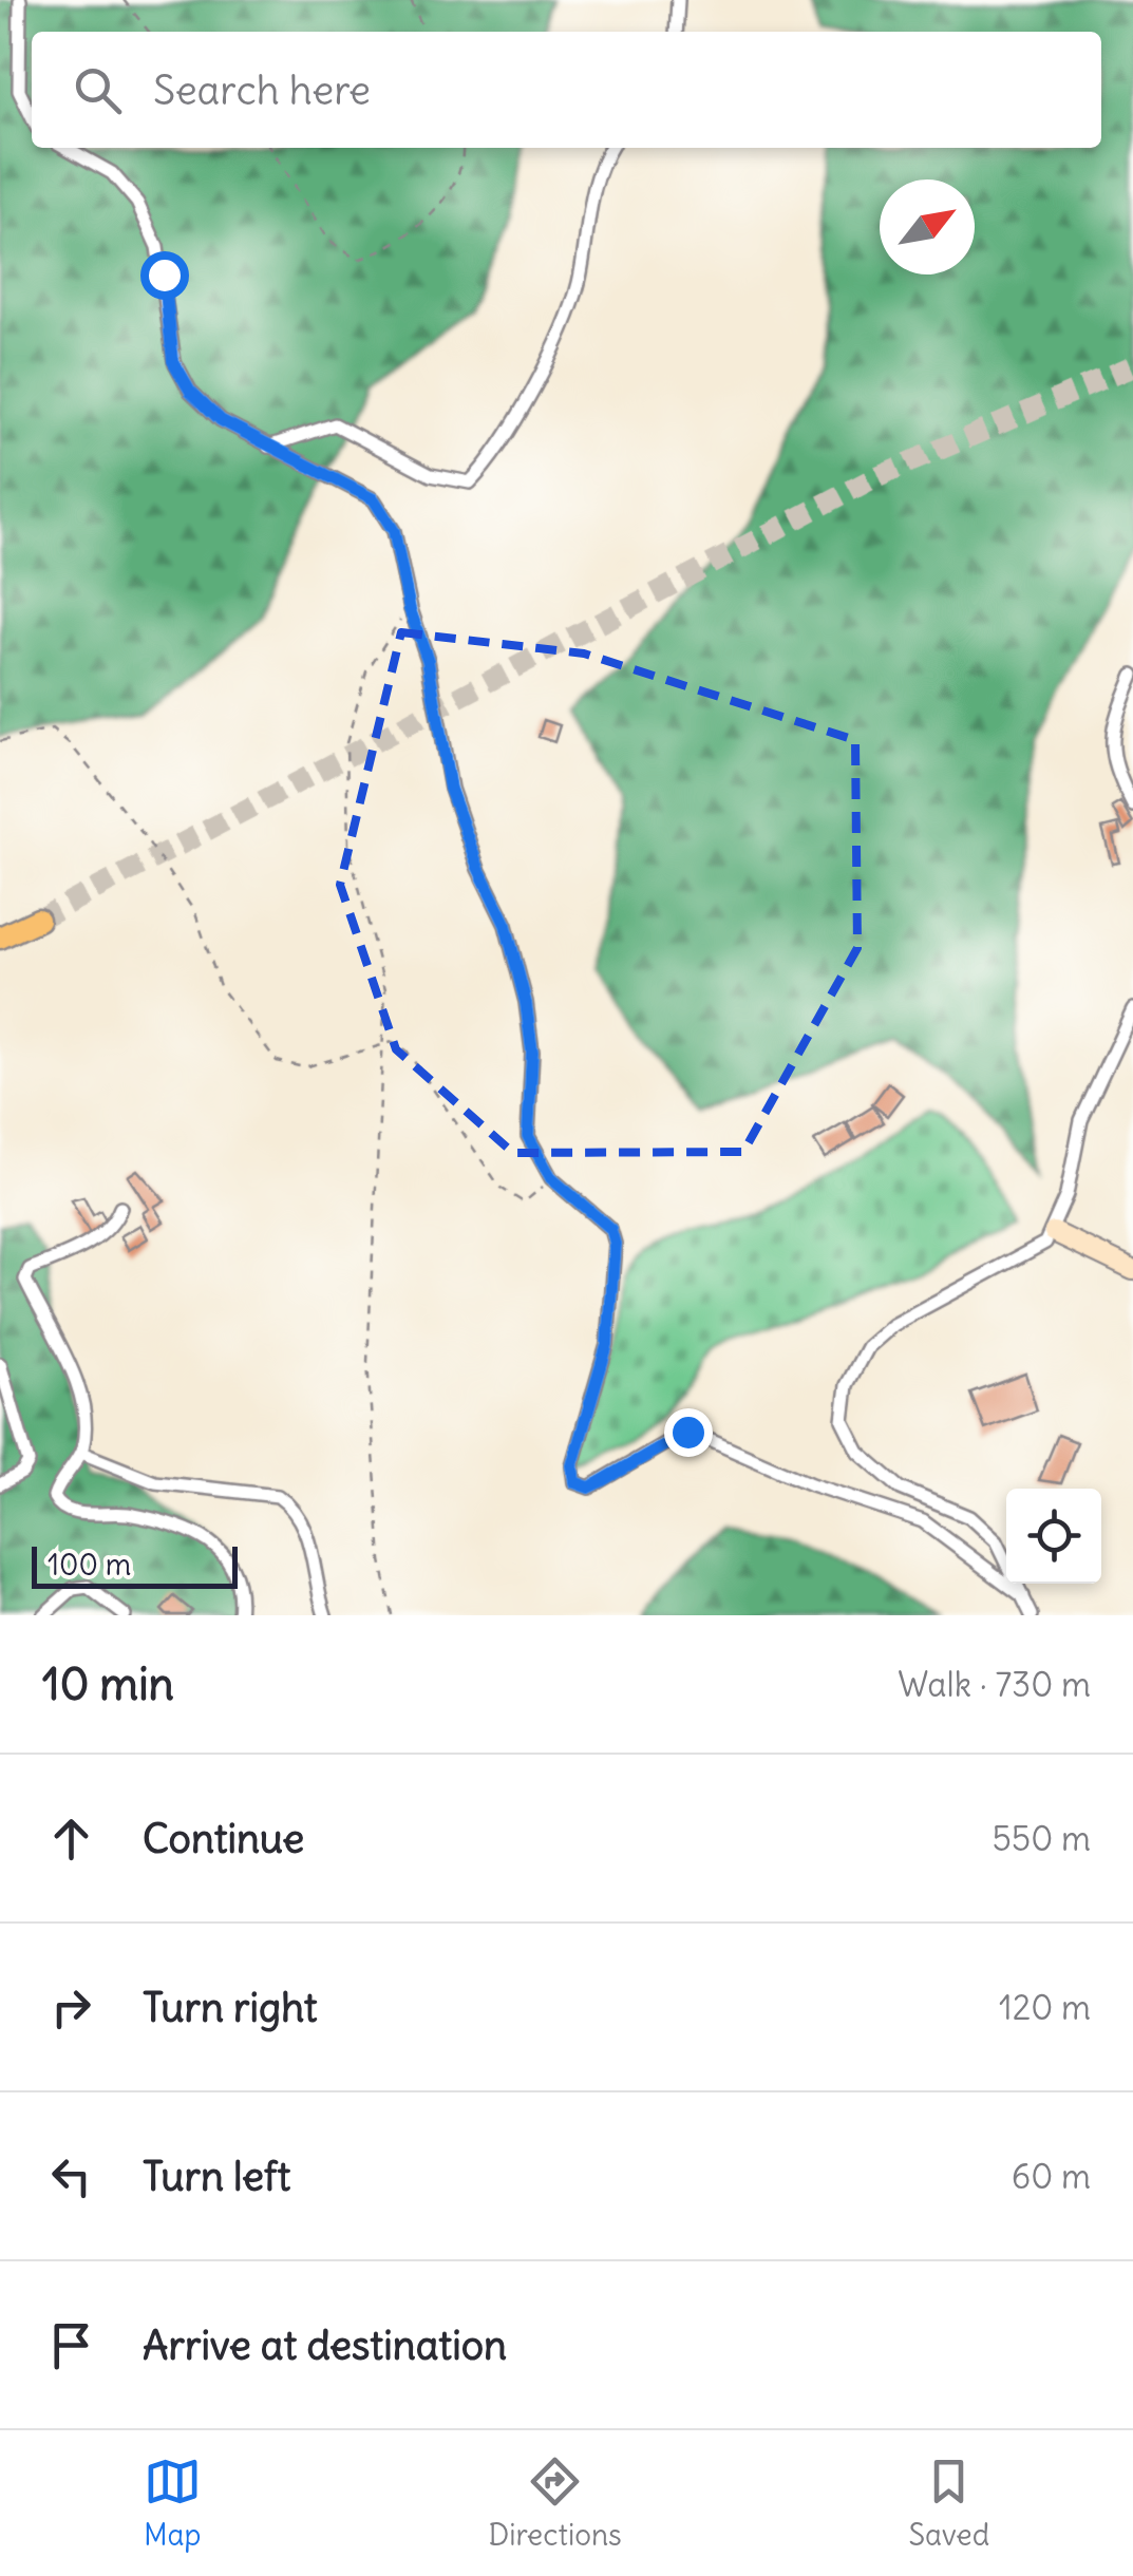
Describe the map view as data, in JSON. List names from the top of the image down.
{
  "scale_bar": "100 m",
  "north": "top right",
  "page": {
    "search": "Search here",
    "scale": "100 m",
    "heading": ["10 min", "Walk · 730 m"],
    "list": [
      ["Continue", "550 m"],
      ["Turn right", "120 m"],
      ["Turn left", "60 m"],
      "Arrive at destination"
    ],
    "nav": ["Map", "Directions", "Saved"]
  }
}
